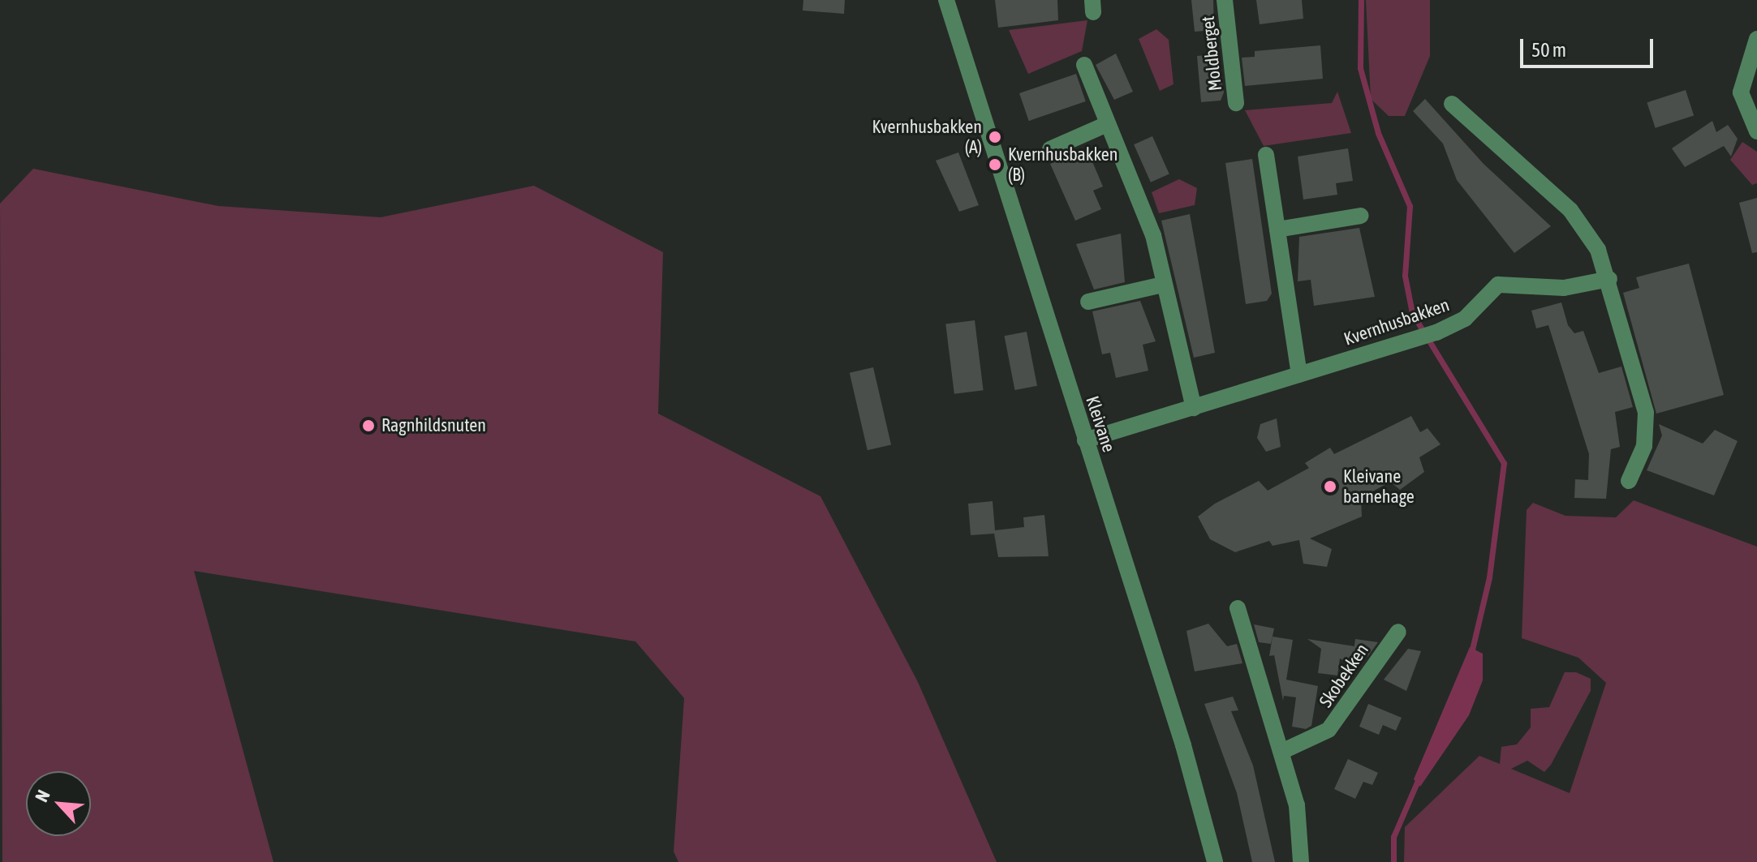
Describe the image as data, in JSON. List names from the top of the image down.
{
  "streets": {
    "street": [
      "Moldberget",
      "Kvernhusbakken",
      "Kleivane",
      "Skobekken"
    ]
  },
  "crossings": [
    ["Kvernhusbakken", "Kleivane"]
  ],
  "places": [
    "Kvernhusbakken (A)",
    "Kvernhusbakken (B)",
    "Ragnhildsnuten",
    "Kleivane barnehage"
  ],
  "scale_bar": "50 m",
  "north": "top left"
}
